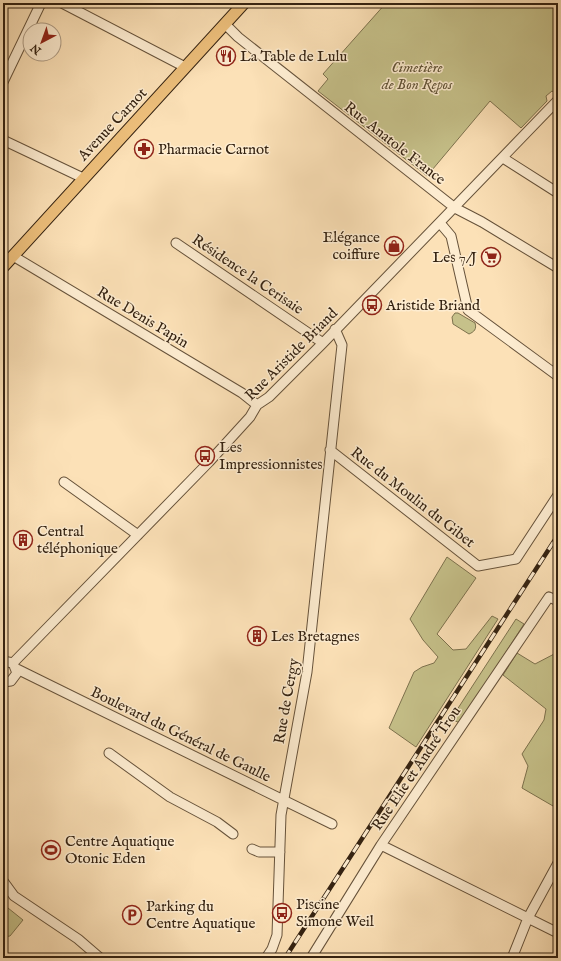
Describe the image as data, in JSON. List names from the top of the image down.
{
  "streets": {
    "main road": ["Avenue Carnot"],
    "street": [
      "Rue Anatole France",
      "Résidence la Cerisaie",
      "Rue Denis Papin",
      "Rue Aristide Briand",
      "Rue du Moulin du Gibet",
      "Rue de Cergy",
      "Boulevard du Général de Gaulle",
      "Rue Elie et André Trou"
    ]
  },
  "crossings": [
    ["Avenue Carnot", "Rue Anatole France"],
    ["Avenue Carnot", "Rue Denis Papin"],
    ["Rue Anatole France", "Rue Aristide Briand"],
    ["Résidence la Cerisaie", "Rue Aristide Briand"],
    ["Rue Denis Papin", "Rue Aristide Briand"],
    ["Rue Aristide Briand", "Rue de Cergy"],
    ["Rue Aristide Briand", "Boulevard du Général de Gaulle"],
    ["Rue du Moulin du Gibet", "Rue de Cergy"],
    ["Rue de Cergy", "Boulevard du Général de Gaulle"]
  ],
  "parks": ["Cimetière de Bon Repos"],
  "places": {
    "restaurant": ["La Table de Lulu"],
    "pharmacy": ["Pharmacie Carnot"],
    "shop": ["Elégance coiffure"],
    "supermarket": ["Les 7/J"],
    "bus stop": ["Aristide Briand", "Les Impressionnistes", "Piscine Simone Weil"],
    "building": ["Central téléphonique", "Les Bretagnes"],
    "sports": ["Centre Aquatique Otonic Eden"],
    "parking": ["Parking du Centre Aquatique"]
  },
  "north": "bottom left"
}
